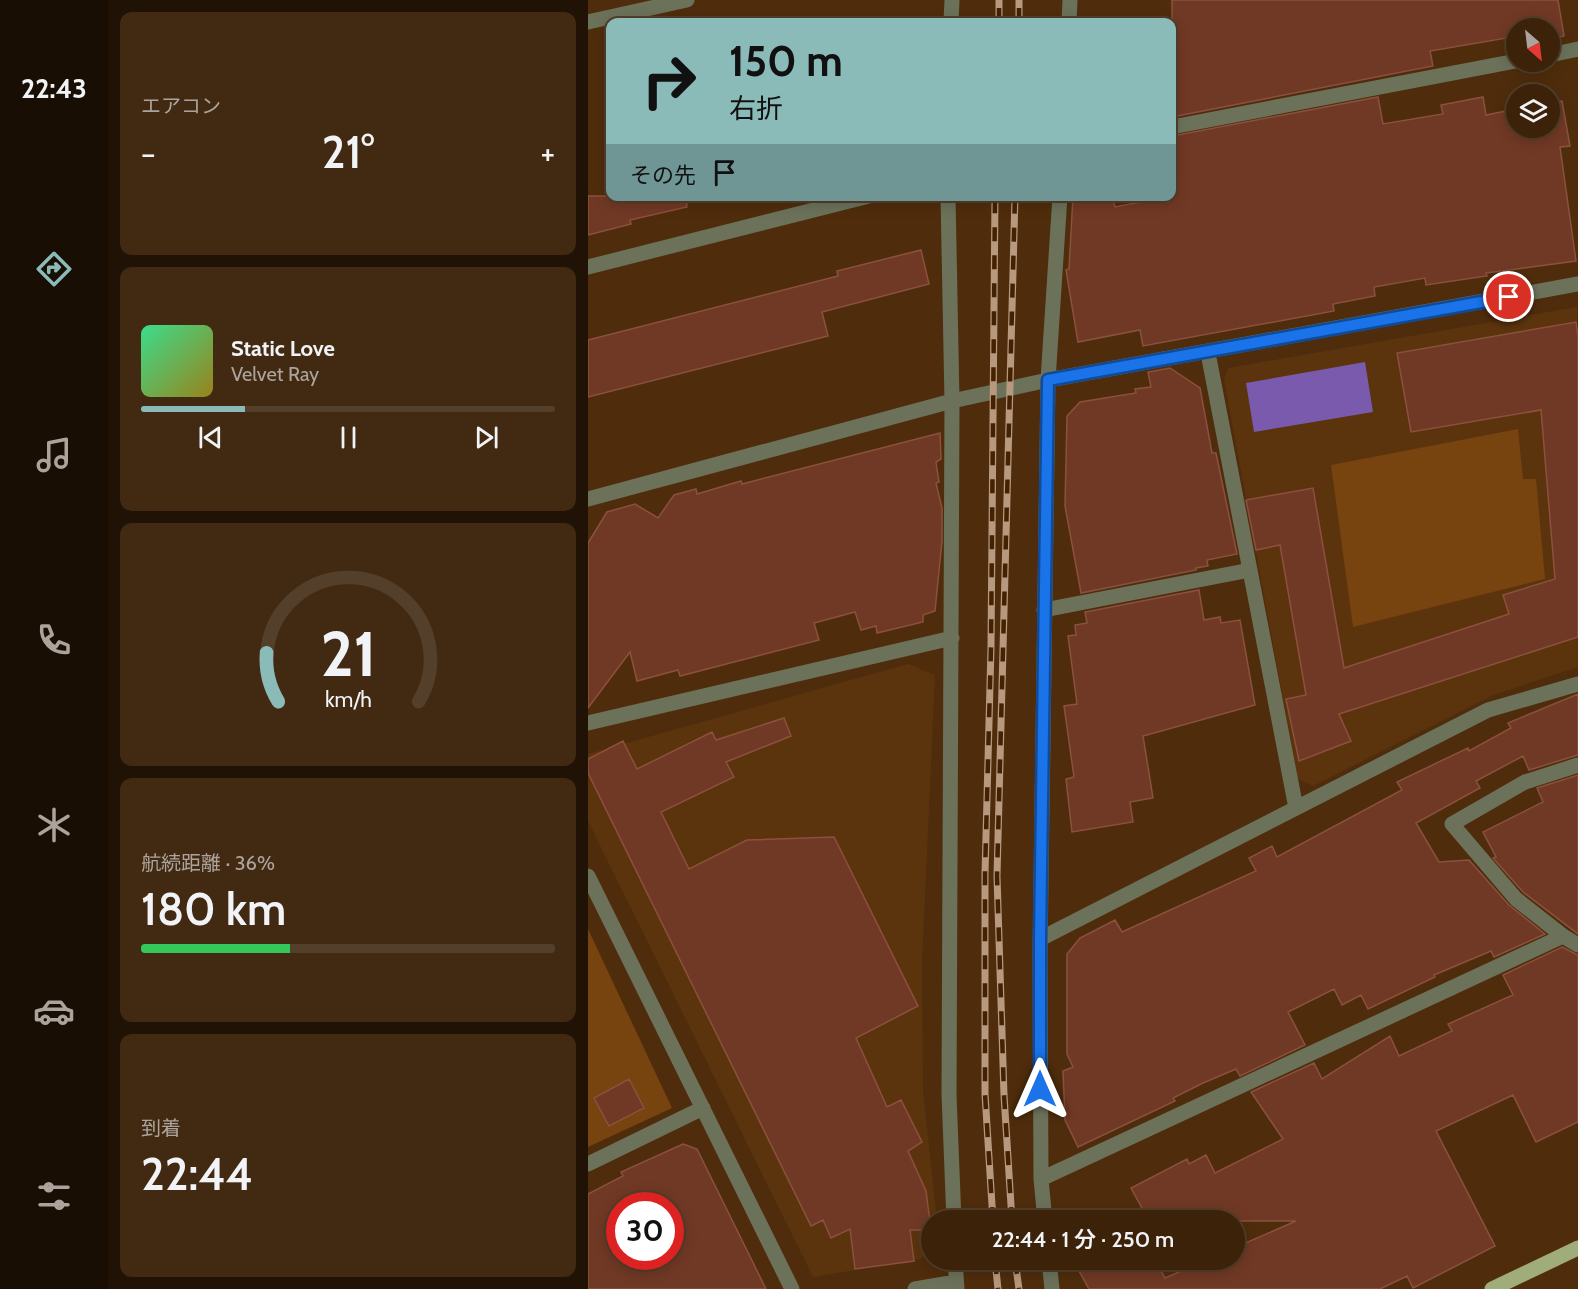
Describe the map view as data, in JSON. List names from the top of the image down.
{
  "north": "bottom right",
  "page": {
    "tabs": "22:43",
    "tile": [
      "エアコン",
      ["航続距離 · 36%", "180 km"],
      ["到着", "22:44"]
    ],
    "turn": ["150 m", "右折"],
    "heat": ["−", "21°", "+"],
    "then": "その先",
    "song": ["Static Love", "Velvet Ray"],
    "limit": "30",
    "trip": "22:44 · 1 分 · 250 m",
    "gauge": ["21", "km/h"]
  }
}
